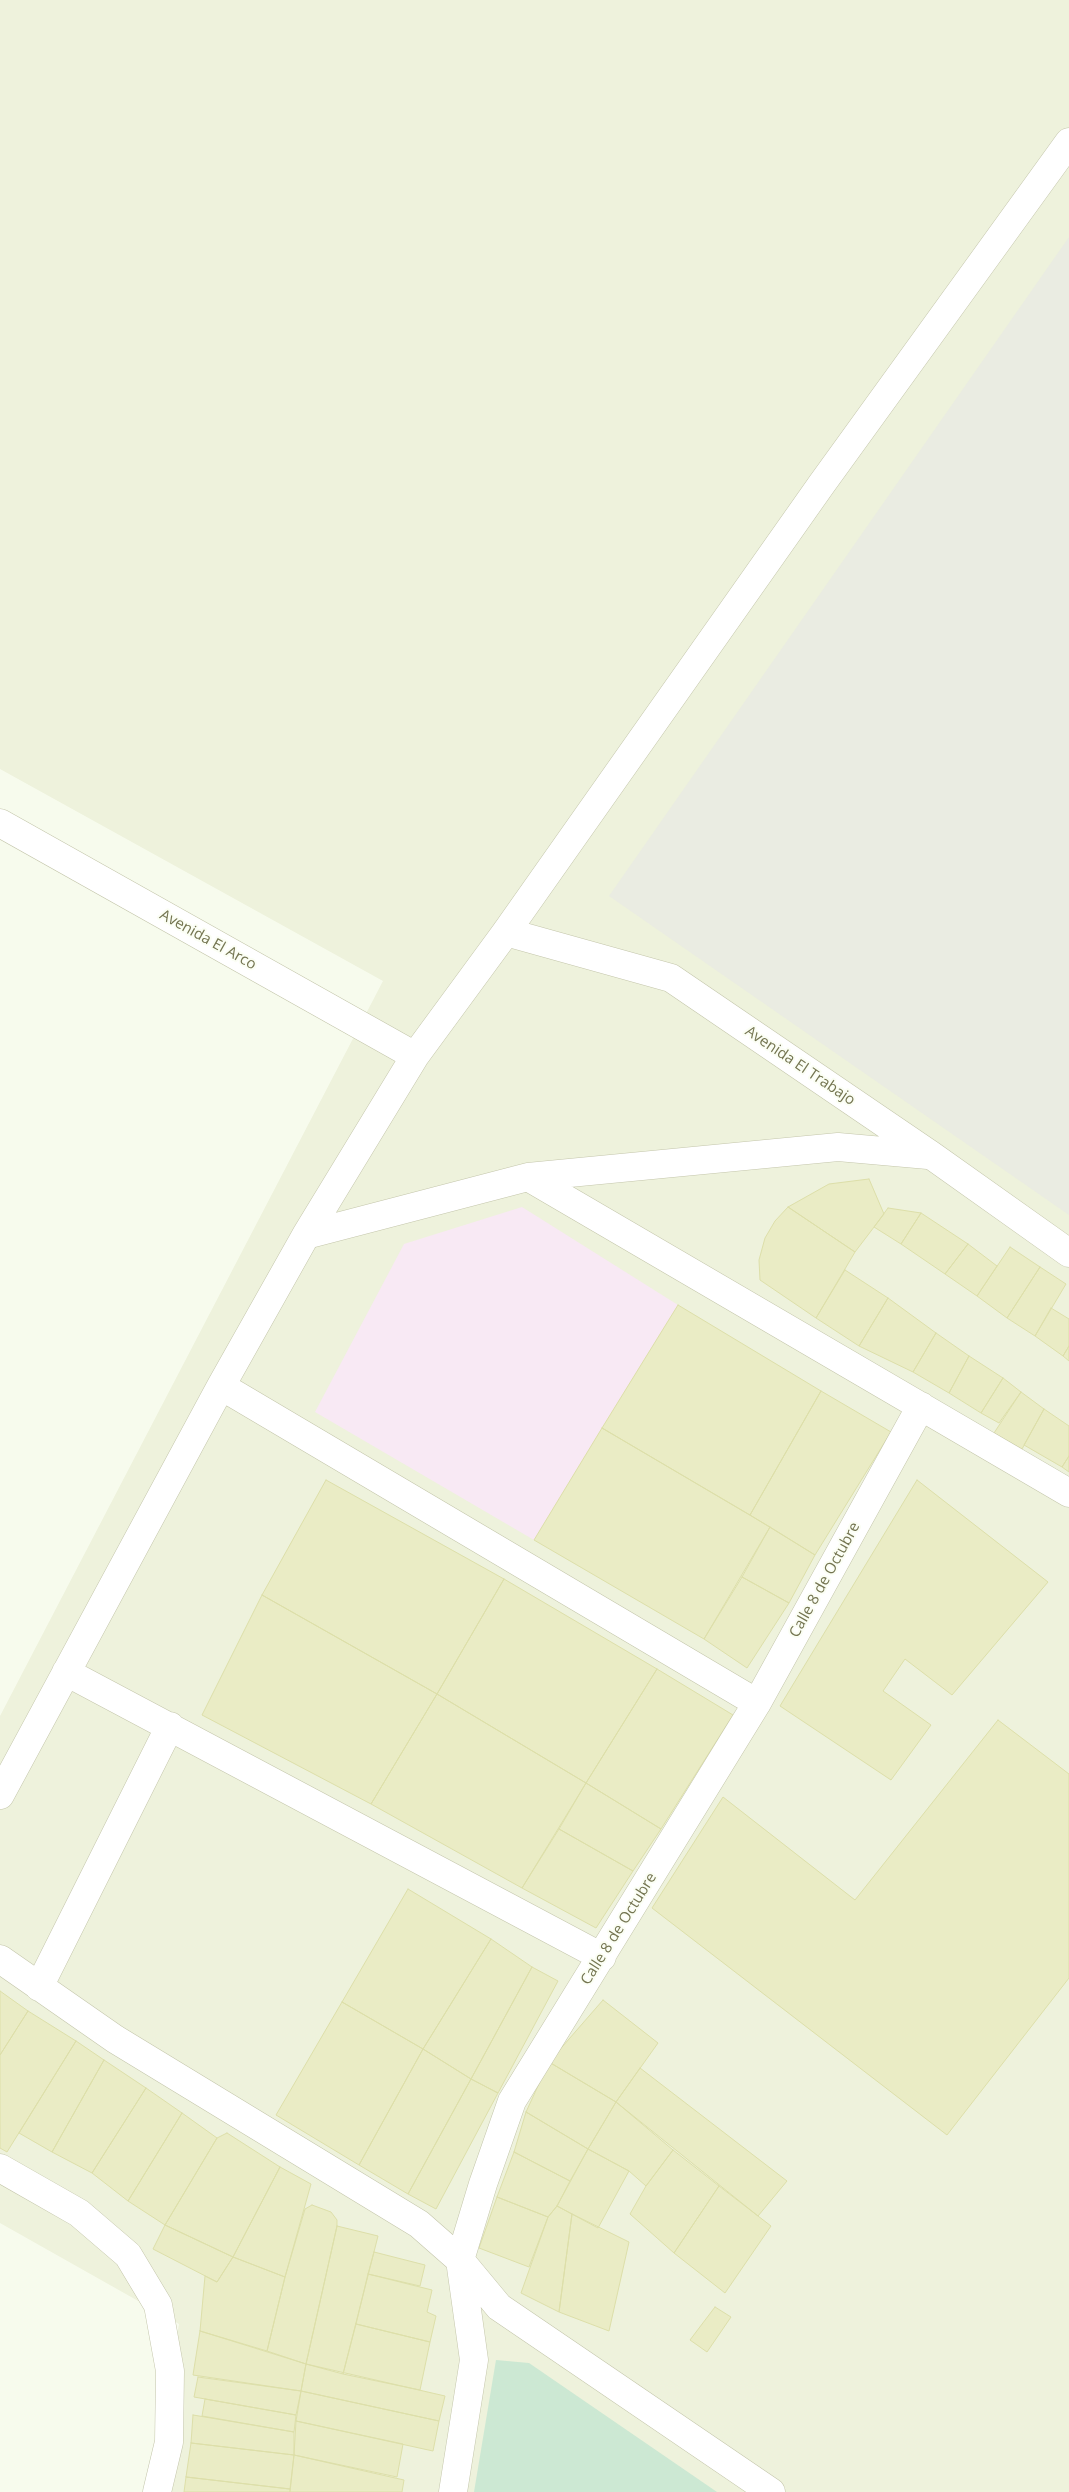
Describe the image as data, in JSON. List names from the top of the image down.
{
  "streets": {
    "street": ["Avenida El Arco", "Avenida El Trabajo", "Calle 8 de Octubre"]
  }
}
